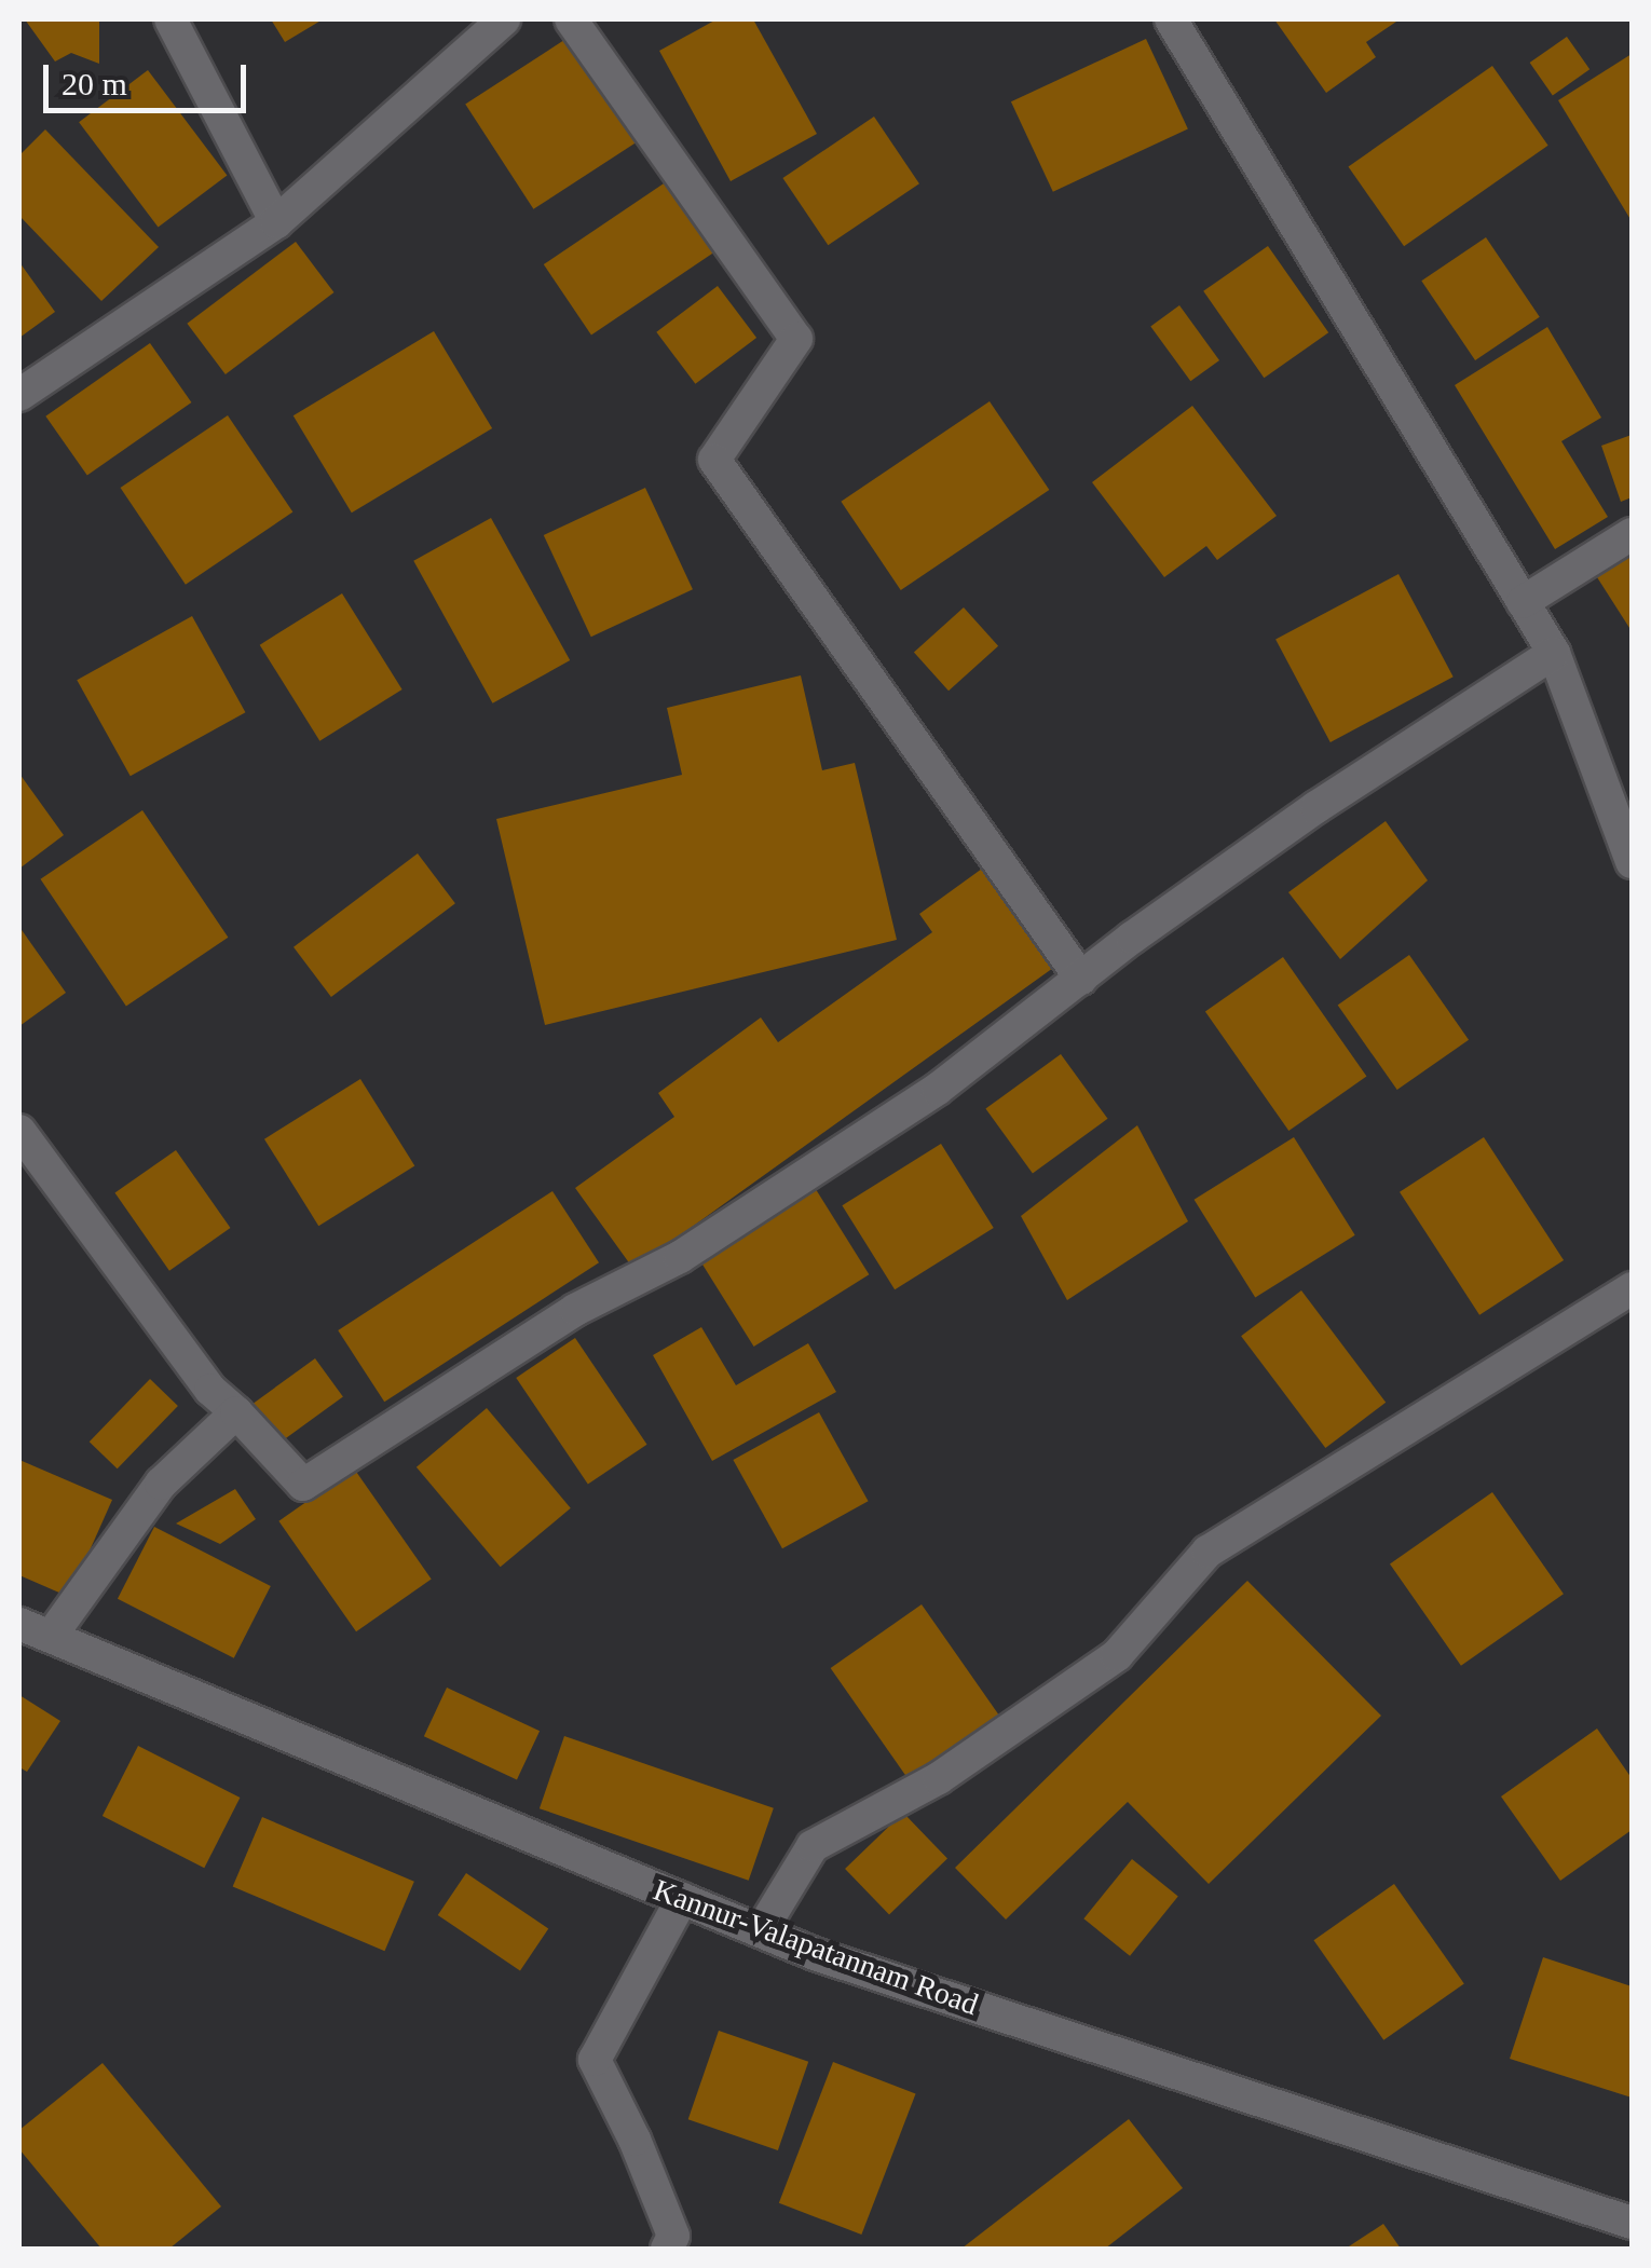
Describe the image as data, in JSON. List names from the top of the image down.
{
  "streets": {
    "street": ["Kannur-Valapatannam Road"]
  },
  "scale_bar": "20 m"
}
